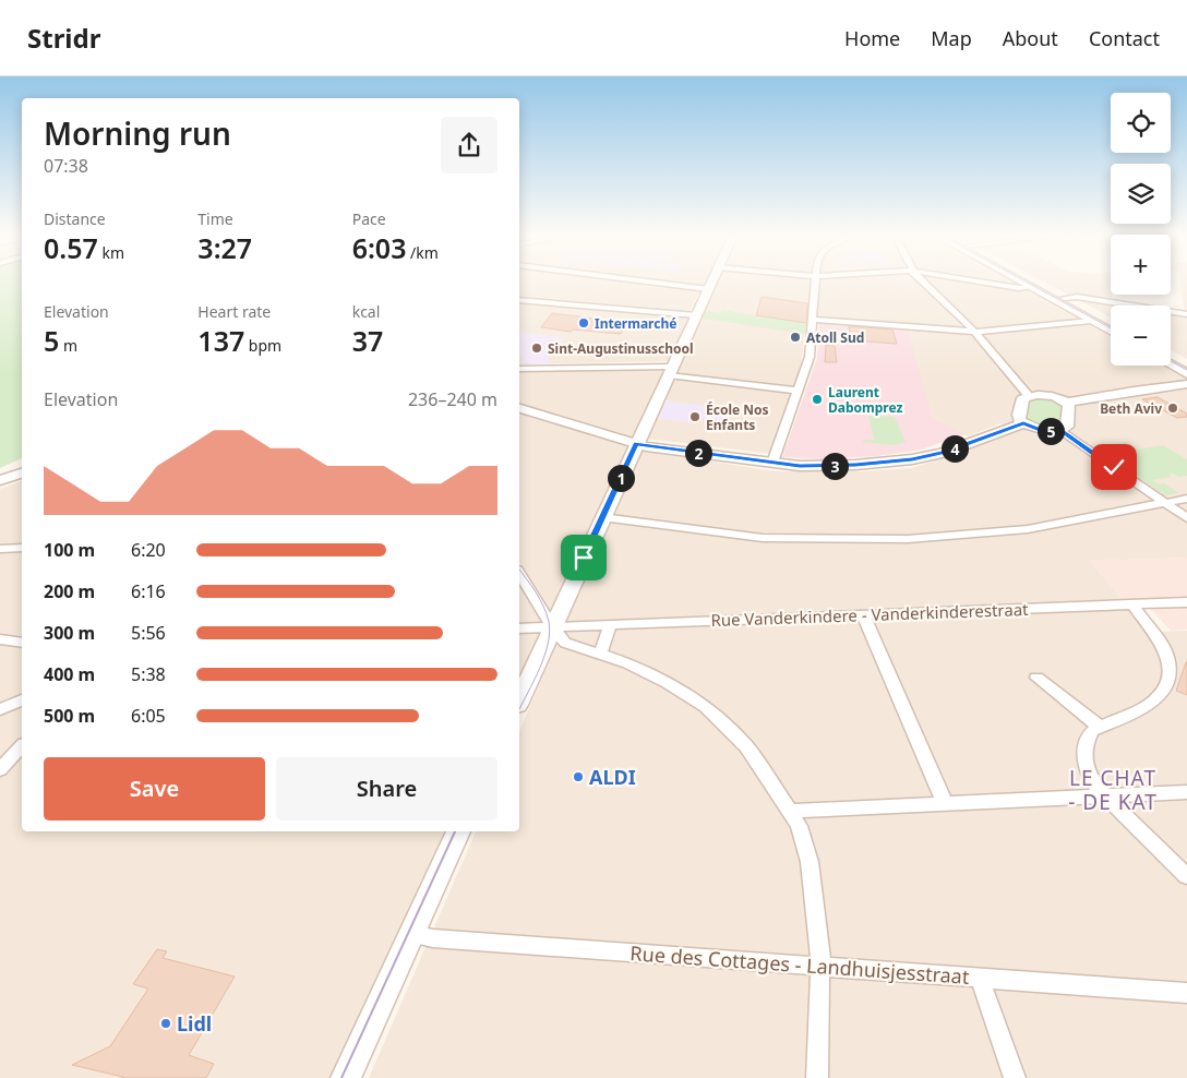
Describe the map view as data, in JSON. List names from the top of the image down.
{
  "streets": {
    "street": ["Rue Vanderkindere - Vanderkinderestraat", "Rue des Cottages - Landhuisjesstraat"]
  },
  "districts": ["LE CHAT - DE KAT"],
  "places": [
    "Intermarché",
    "Atoll Sud",
    "Sint-Augustinusschool",
    "Laurent Dabomprez",
    "Beth Aviv",
    "École Nos Enfants",
    "ALDI",
    "Lidl"
  ],
  "page": {
    "header": "Stridr",
    "nav": [
      "Home",
      "Map",
      "About",
      "Contact"
    ],
    "map_buttons": ["+", "−"],
    "heading": ["Morning run", "07:38"],
    "stats": [
      ["Distance", "0.57 km"],
      ["Time", "3:27"],
      ["Pace", "6:03 /km"],
      ["Elevation", "5 m"],
      ["Heart rate", "137 bpm"],
      ["kcal", "37"]
    ],
    "chart": ["Elevation", "236–240 m"],
    "pins": [
      "5",
      "4",
      "2",
      "3",
      "1"
    ],
    "list": [
      {
        "name": "100 m",
        "note": "6:20"
      },
      {
        "name": "200 m",
        "note": "6:16"
      },
      {
        "name": "300 m",
        "note": "5:56"
      },
      {
        "name": "400 m",
        "note": "5:38"
      },
      {
        "name": "500 m",
        "note": "6:05"
      }
    ],
    "buttons": ["Save", "Share"]
  }
}
